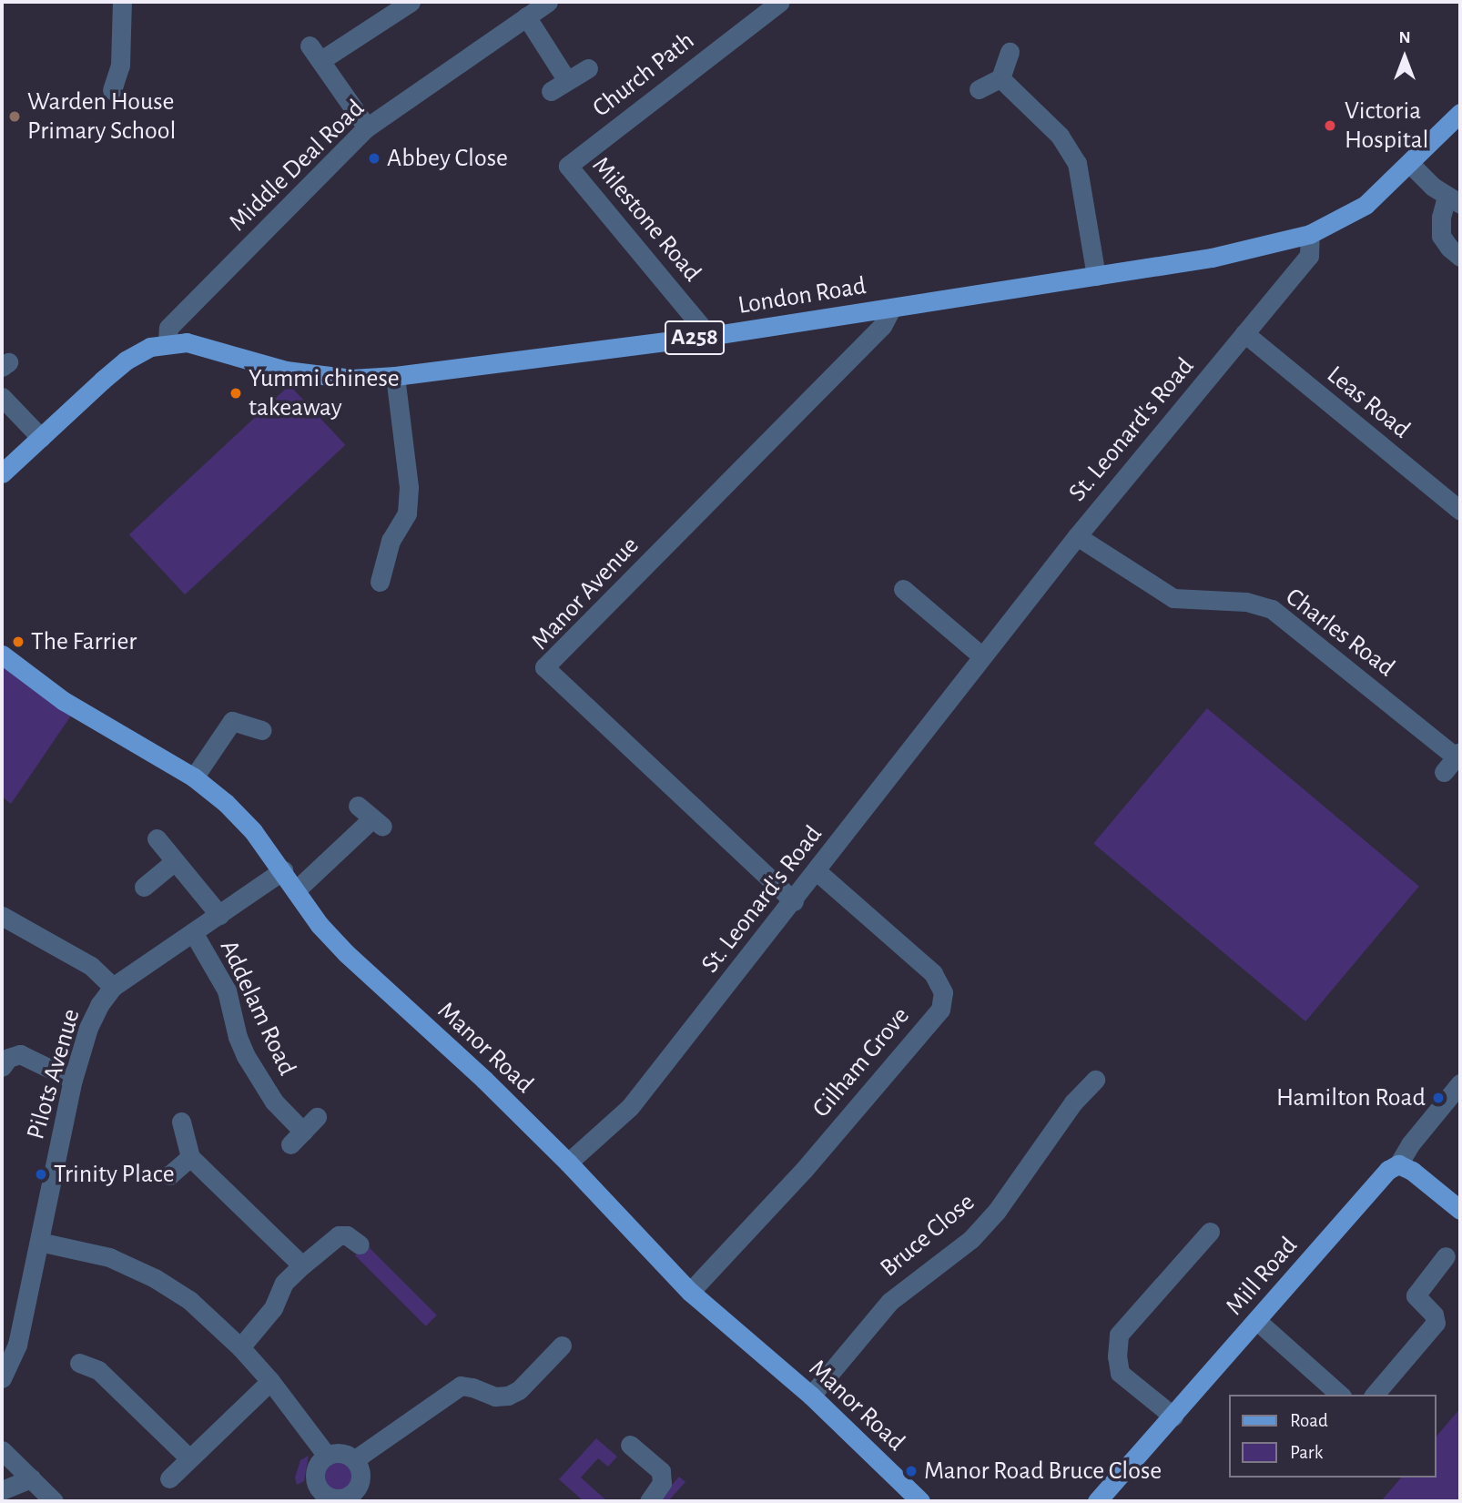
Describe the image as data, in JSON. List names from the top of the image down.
{
  "streets": {
    "main road": [
      "London Road",
      "A258",
      "Manor Road",
      "Mill Road"
    ],
    "street": [
      "Church Path",
      "Middle Deal Road",
      "Milestone Road",
      "Leas Road",
      "St. Leonard's Road",
      "Manor Avenue",
      "Charles Road",
      "Addelam Road",
      "Gilham Grove",
      "Pilots Avenue",
      "Bruce Close"
    ]
  },
  "crossings": [
    ["Church Path", "Milestone Road"],
    ["Middle Deal Road", "London Road"],
    ["Milestone Road", "London Road"],
    ["London Road", "St. Leonard's Road"],
    ["London Road", "Manor Avenue"],
    ["Leas Road", "St. Leonard's Road"],
    ["St. Leonard's Road", "Manor Avenue"],
    ["St. Leonard's Road", "Charles Road"],
    ["St. Leonard's Road", "Manor Road"],
    ["St. Leonard's Road", "Gilham Grove"],
    ["Addelam Road", "Pilots Avenue"],
    ["Manor Road", "Gilham Grove"],
    ["Manor Road", "Pilots Avenue"],
    ["Manor Road", "Bruce Close"]
  ],
  "places": [
    "Warden House Primary School",
    "Victoria Hospital",
    "Abbey Close",
    "Yummi chinese takeaway",
    "The Farrier",
    "Hamilton Road",
    "Trinity Place",
    "Manor Road Bruce Close"
  ],
  "legend": ["Road", "Park"],
  "north": "top"
}
